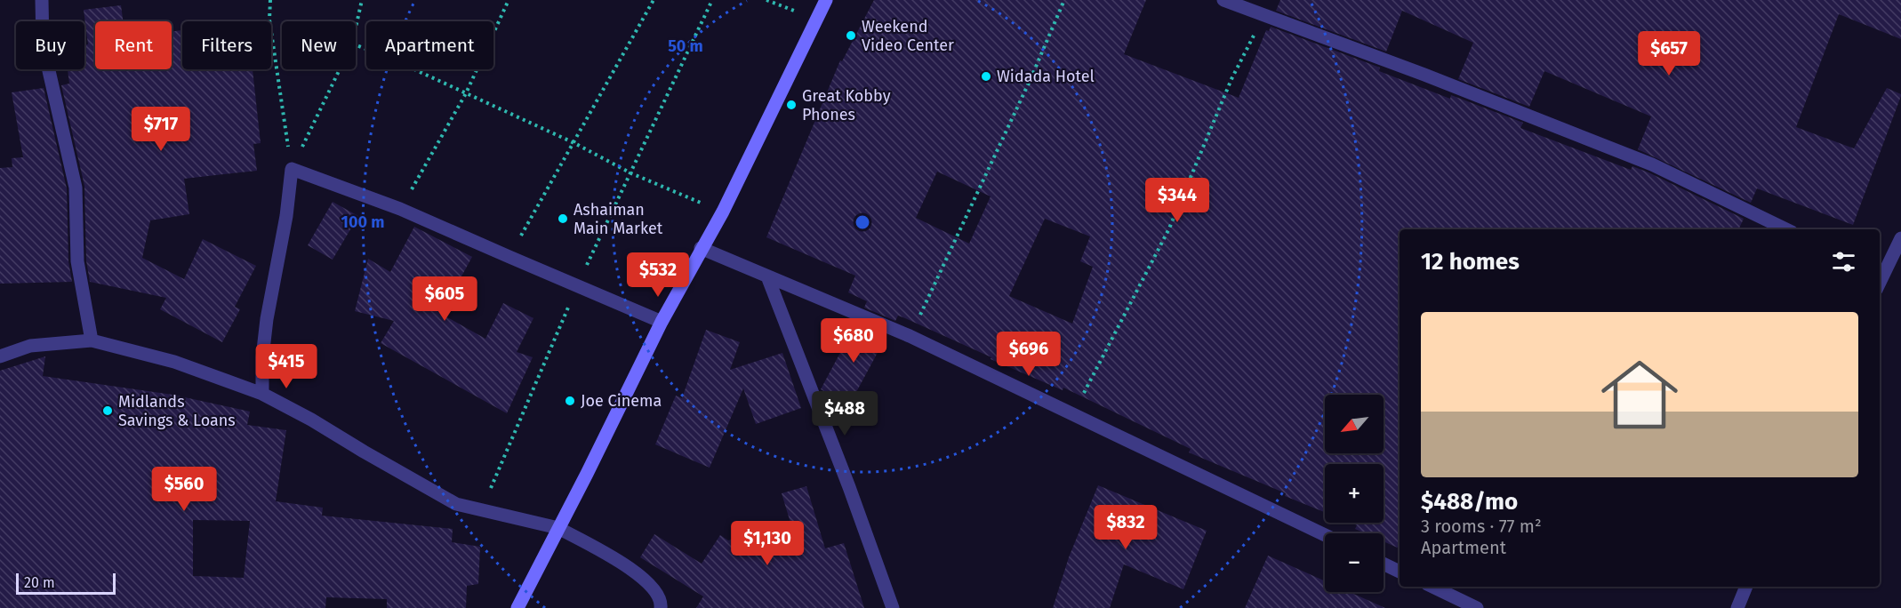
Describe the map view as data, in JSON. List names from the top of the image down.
{
  "places": [
    "Weekend Video Center",
    "Widada Hotel",
    "Great Kobby Phones",
    "Ashaiman Main Market",
    "Joe Cinema",
    "Midlands Savings & Loans"
  ],
  "scale_bar": "20 m",
  "north": "bottom left",
  "page": {
    "chip": [
      "Buy",
      "Rent",
      "Filters",
      "New",
      "Apartment"
    ],
    "price": [
      "$657",
      "$717",
      "$344",
      "$532",
      "$605",
      "$680",
      "$696",
      "$415",
      "$488",
      "$560",
      "$832",
      "$1,130"
    ],
    "heading": "12 homes",
    "list": [
      {
        "name": "$488/mo",
        "note": "3 rooms · 77 m² · Apartment"
      }
    ],
    "map_buttons": ["+", "−"],
    "scale": "20 m"
  },
  "rings": ["50 m", "100 m"]
}
